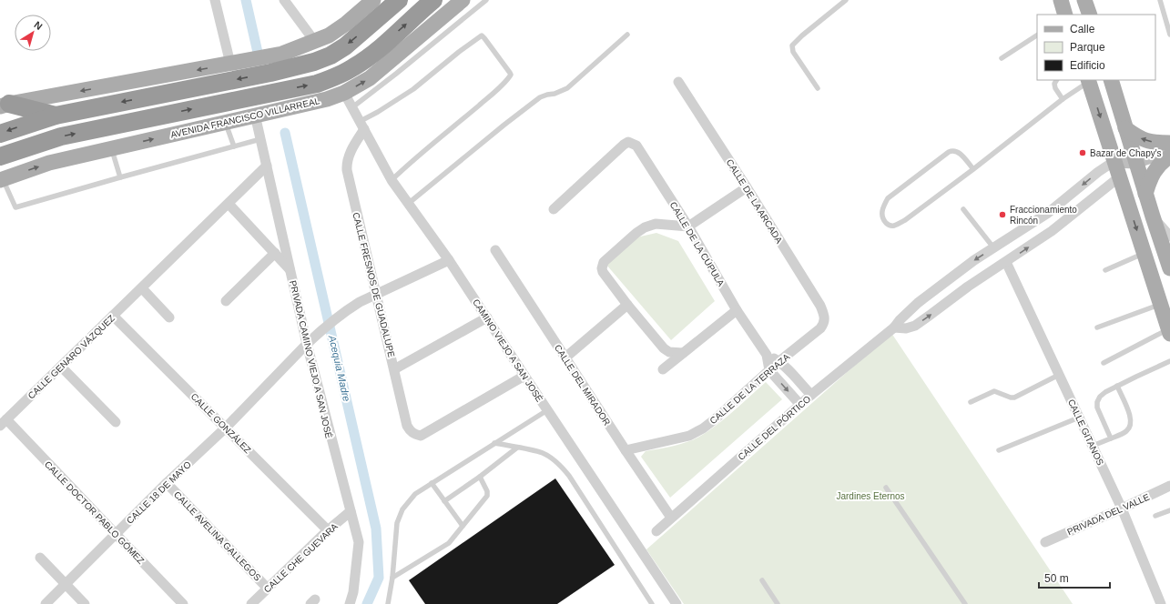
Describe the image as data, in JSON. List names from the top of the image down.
{
  "streets": {
    "highway": ["AVENIDA FRANCISCO VILLARREAL"],
    "street": [
      "CALLE DE LA ARCADA",
      "CALLE DE LA CÚPULA",
      "CALLE FRESNOS DE GUADALUPE",
      "CAMINO VIEJO A SAN JOSÉ",
      "CALLE GENARO VÁZQUEZ",
      "PRIVADA CAMINO VIEJO A SAN JOSÉ",
      "CALLE DEL MIRADOR",
      "CALLE DE LA TERRAZA",
      "CALLE GONZÁLEZ",
      "CALLE DEL PÓRTICO",
      "CALLE GITANOS",
      "CALLE 18 DE MAYO",
      "CALLE DOCTOR PABLO GÓMEZ",
      "PRIVADA DEL VALLE",
      "CALLE AVELINA GALLEGOS",
      "CALLE CHE GUEVARA"
    ]
  },
  "crossings": [
    ["AVENIDA FRANCISCO VILLARREAL", "CAMINO VIEJO A SAN JOSÉ"],
    ["AVENIDA FRANCISCO VILLARREAL", "PRIVADA CAMINO VIEJO A SAN JOSÉ"],
    ["CALLE DE LA ARCADA", "CALLE DE LA TERRAZA"],
    ["CALLE DE LA CÚPULA", "CALLE DE LA TERRAZA"],
    ["CALLE DE LA CÚPULA", "CALLE DEL PÓRTICO"],
    ["CALLE FRESNOS DE GUADALUPE", "CAMINO VIEJO A SAN JOSÉ"],
    ["CALLE FRESNOS DE GUADALUPE", "CALLE 18 DE MAYO"],
    ["CAMINO VIEJO A SAN JOSÉ", "CALLE 18 DE MAYO"],
    ["CALLE GENARO VÁZQUEZ", "PRIVADA CAMINO VIEJO A SAN JOSÉ"],
    ["CALLE GENARO VÁZQUEZ", "CALLE GONZÁLEZ"],
    ["CALLE GENARO VÁZQUEZ", "CALLE DOCTOR PABLO GÓMEZ"],
    ["PRIVADA CAMINO VIEJO A SAN JOSÉ", "CALLE 18 DE MAYO"],
    ["PRIVADA CAMINO VIEJO A SAN JOSÉ", "CALLE CHE GUEVARA"],
    ["CALLE DEL MIRADOR", "CALLE DE LA TERRAZA"],
    ["CALLE DEL MIRADOR", "CALLE DEL PÓRTICO"],
    ["CALLE GONZÁLEZ", "CALLE 18 DE MAYO"],
    ["CALLE GONZÁLEZ", "CALLE CHE GUEVARA"],
    ["CALLE GITANOS", "PRIVADA DEL VALLE"],
    ["CALLE 18 DE MAYO", "CALLE DOCTOR PABLO GÓMEZ"],
    ["CALLE 18 DE MAYO", "CALLE AVELINA GALLEGOS"],
    ["CALLE AVELINA GALLEGOS", "CALLE CHE GUEVARA"]
  ],
  "water": ["Acequia Madre"],
  "parks": ["Jardines Eternos"],
  "places": ["Bazar de Chapy's", "Fraccionamiento Rincón"],
  "legend": ["Calle", "Parque", "Edificio"],
  "scale_bar": "50 m",
  "north": "top right"
}
